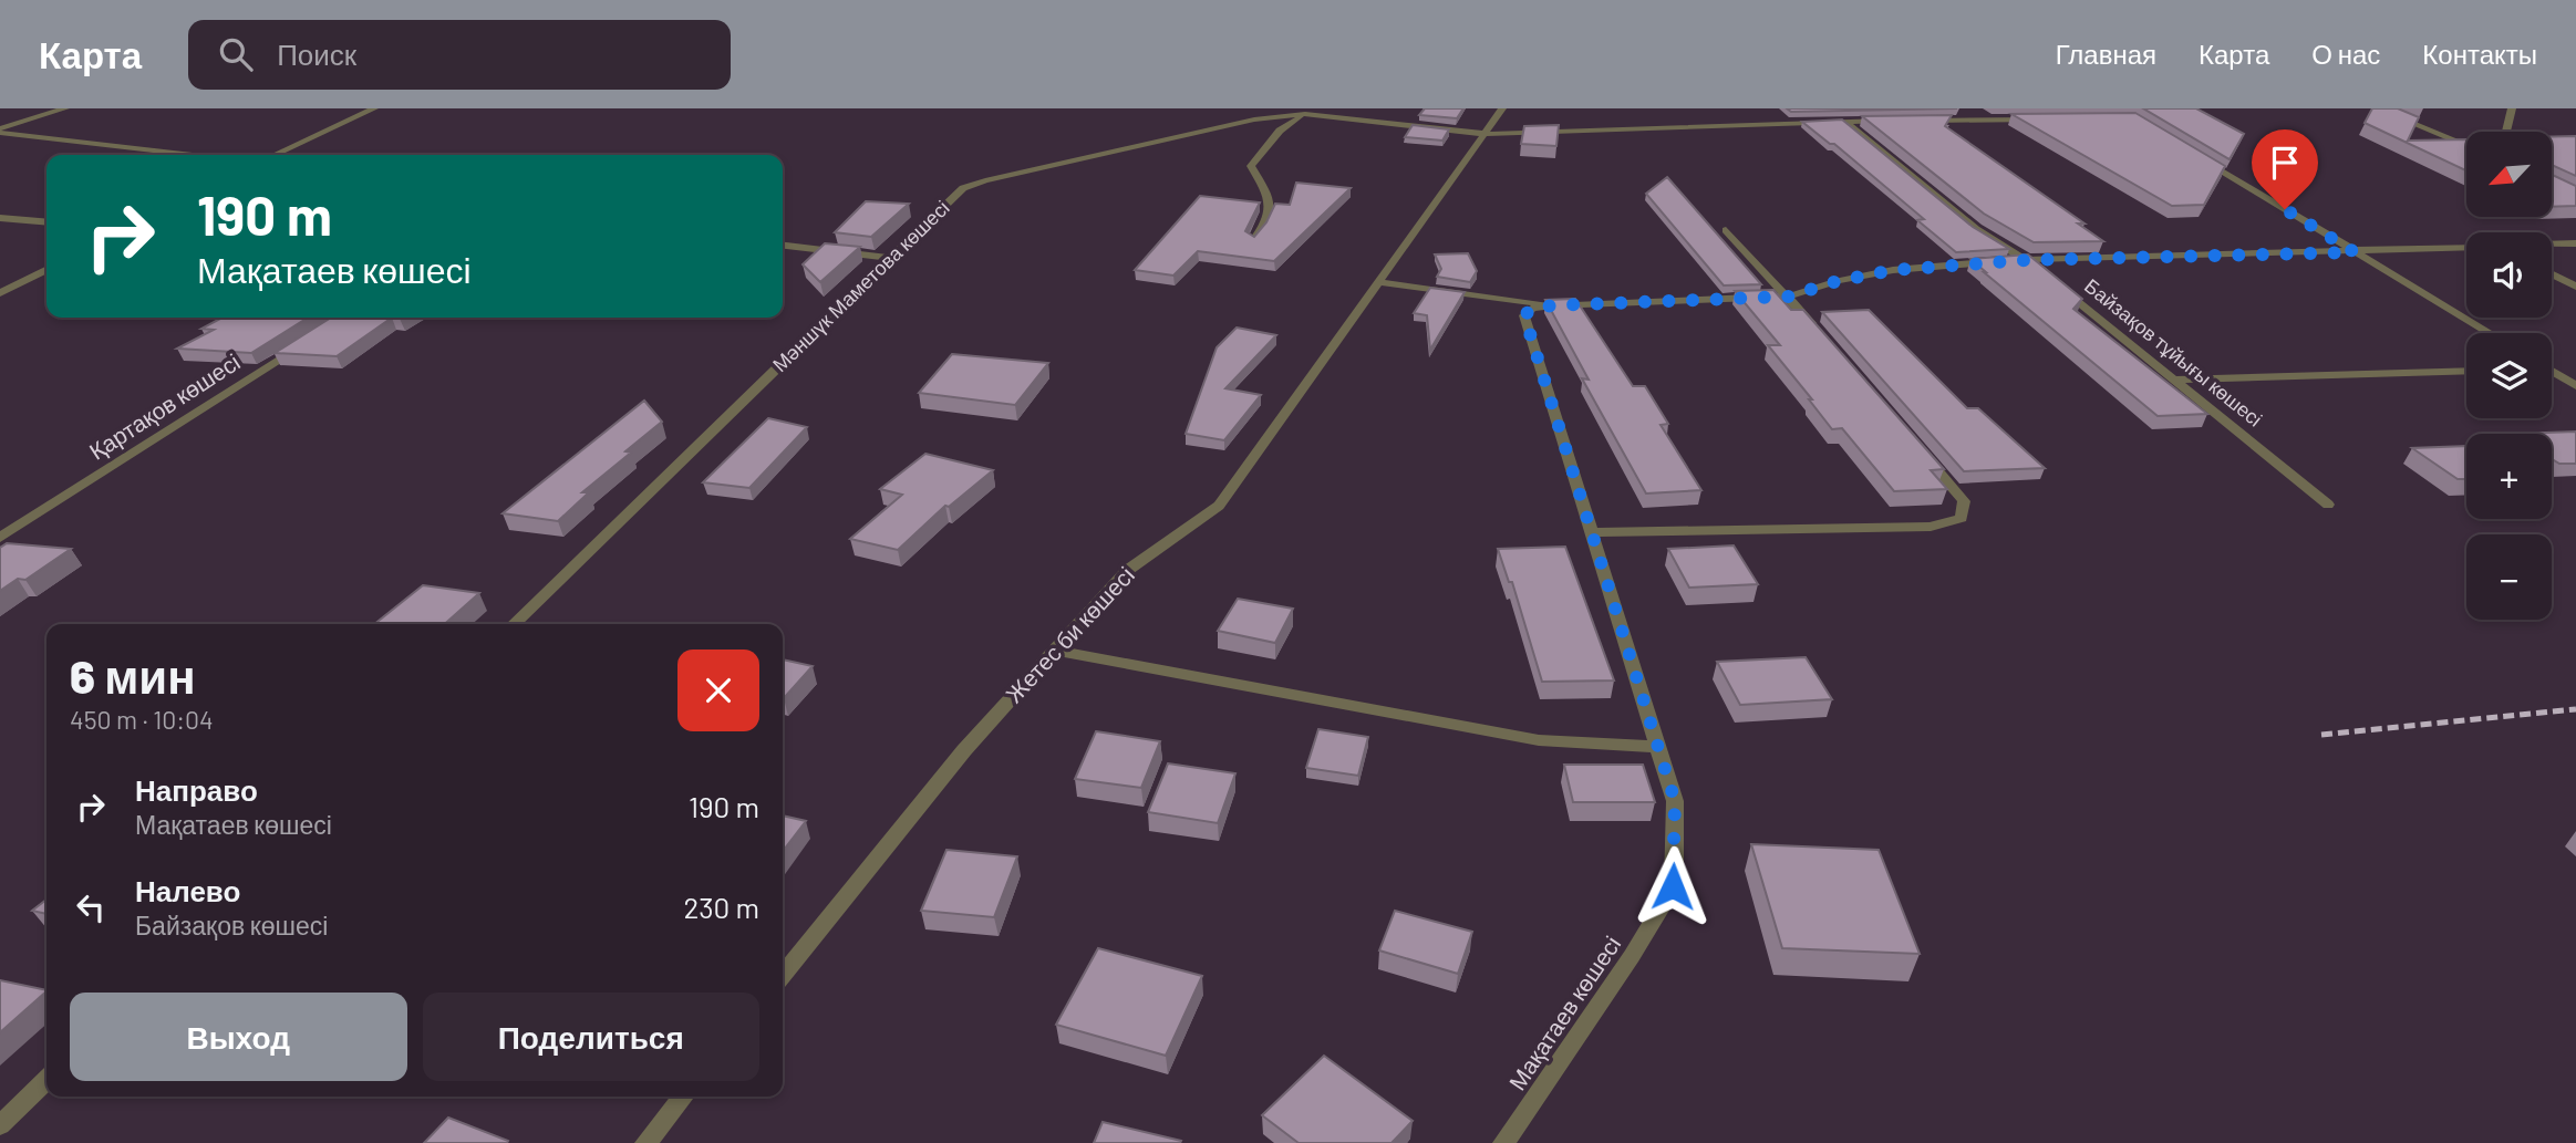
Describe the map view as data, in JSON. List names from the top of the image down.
{
  "streets": {
    "street": [
      "Мәншүк Маметова көшесі",
      "Байзақов тұйығы көшесі",
      "Қартақов көшесі",
      "Жетес би көшесі",
      "Мақатаев көшесі"
    ]
  },
  "crossings": [
    ["Мәншүк Маметова көшесі", "Жетес би көшесі"]
  ],
  "north": "bottom left",
  "page": {
    "header": "Карта",
    "search": "Поиск",
    "nav": [
      "Главная",
      "Карта",
      "О нас",
      "Контакты"
    ],
    "map_buttons": ["+", "−"],
    "turn": ["190 m", "Мақатаев көшесі"],
    "heading": ["6 мин", "450 m · 10:04"],
    "list": [
      {
        "name": "Направо",
        "note": "Мақатаев көшесі",
        "value": "190 m"
      },
      {
        "name": "Налево",
        "note": "Байзақов көшесі",
        "value": "230 m"
      }
    ],
    "buttons": ["Выход", "Поделиться"]
  }
}
